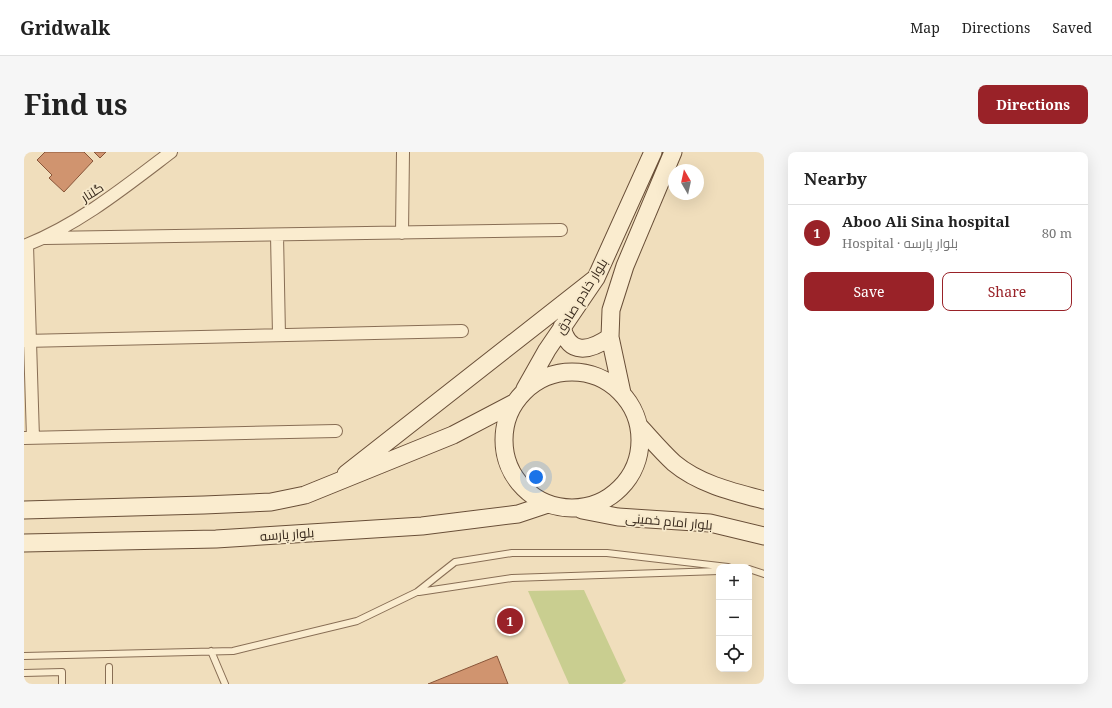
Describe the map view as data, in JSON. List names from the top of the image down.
{
  "streets": {
    "main road": ["بلوار خادم صادق", "بلوار امام خمینی", "بلوار پارسه"],
    "street": ["گلنار"]
  },
  "crossings": [
    ["بلوار خادم صادق", "بلوار امام خمینی"],
    ["بلوار خادم صادق", "بلوار پارسه"],
    ["بلوار امام خمینی", "بلوار پارسه"]
  ],
  "north": "top",
  "page": {
    "header": "Gridwalk",
    "nav": ["Map", "Directions", "Saved"],
    "title": "Find us",
    "buttons": [
      "Directions",
      ["Save", "Share"]
    ],
    "heading": "Nearby",
    "list": [
      {
        "mark": "1",
        "name": "Aboo Ali Sina hospital",
        "note": "Hospital · بلوار پارسه",
        "value": "80 m"
      }
    ],
    "map_buttons": ["+", "−"],
    "pins": "1"
  }
}
